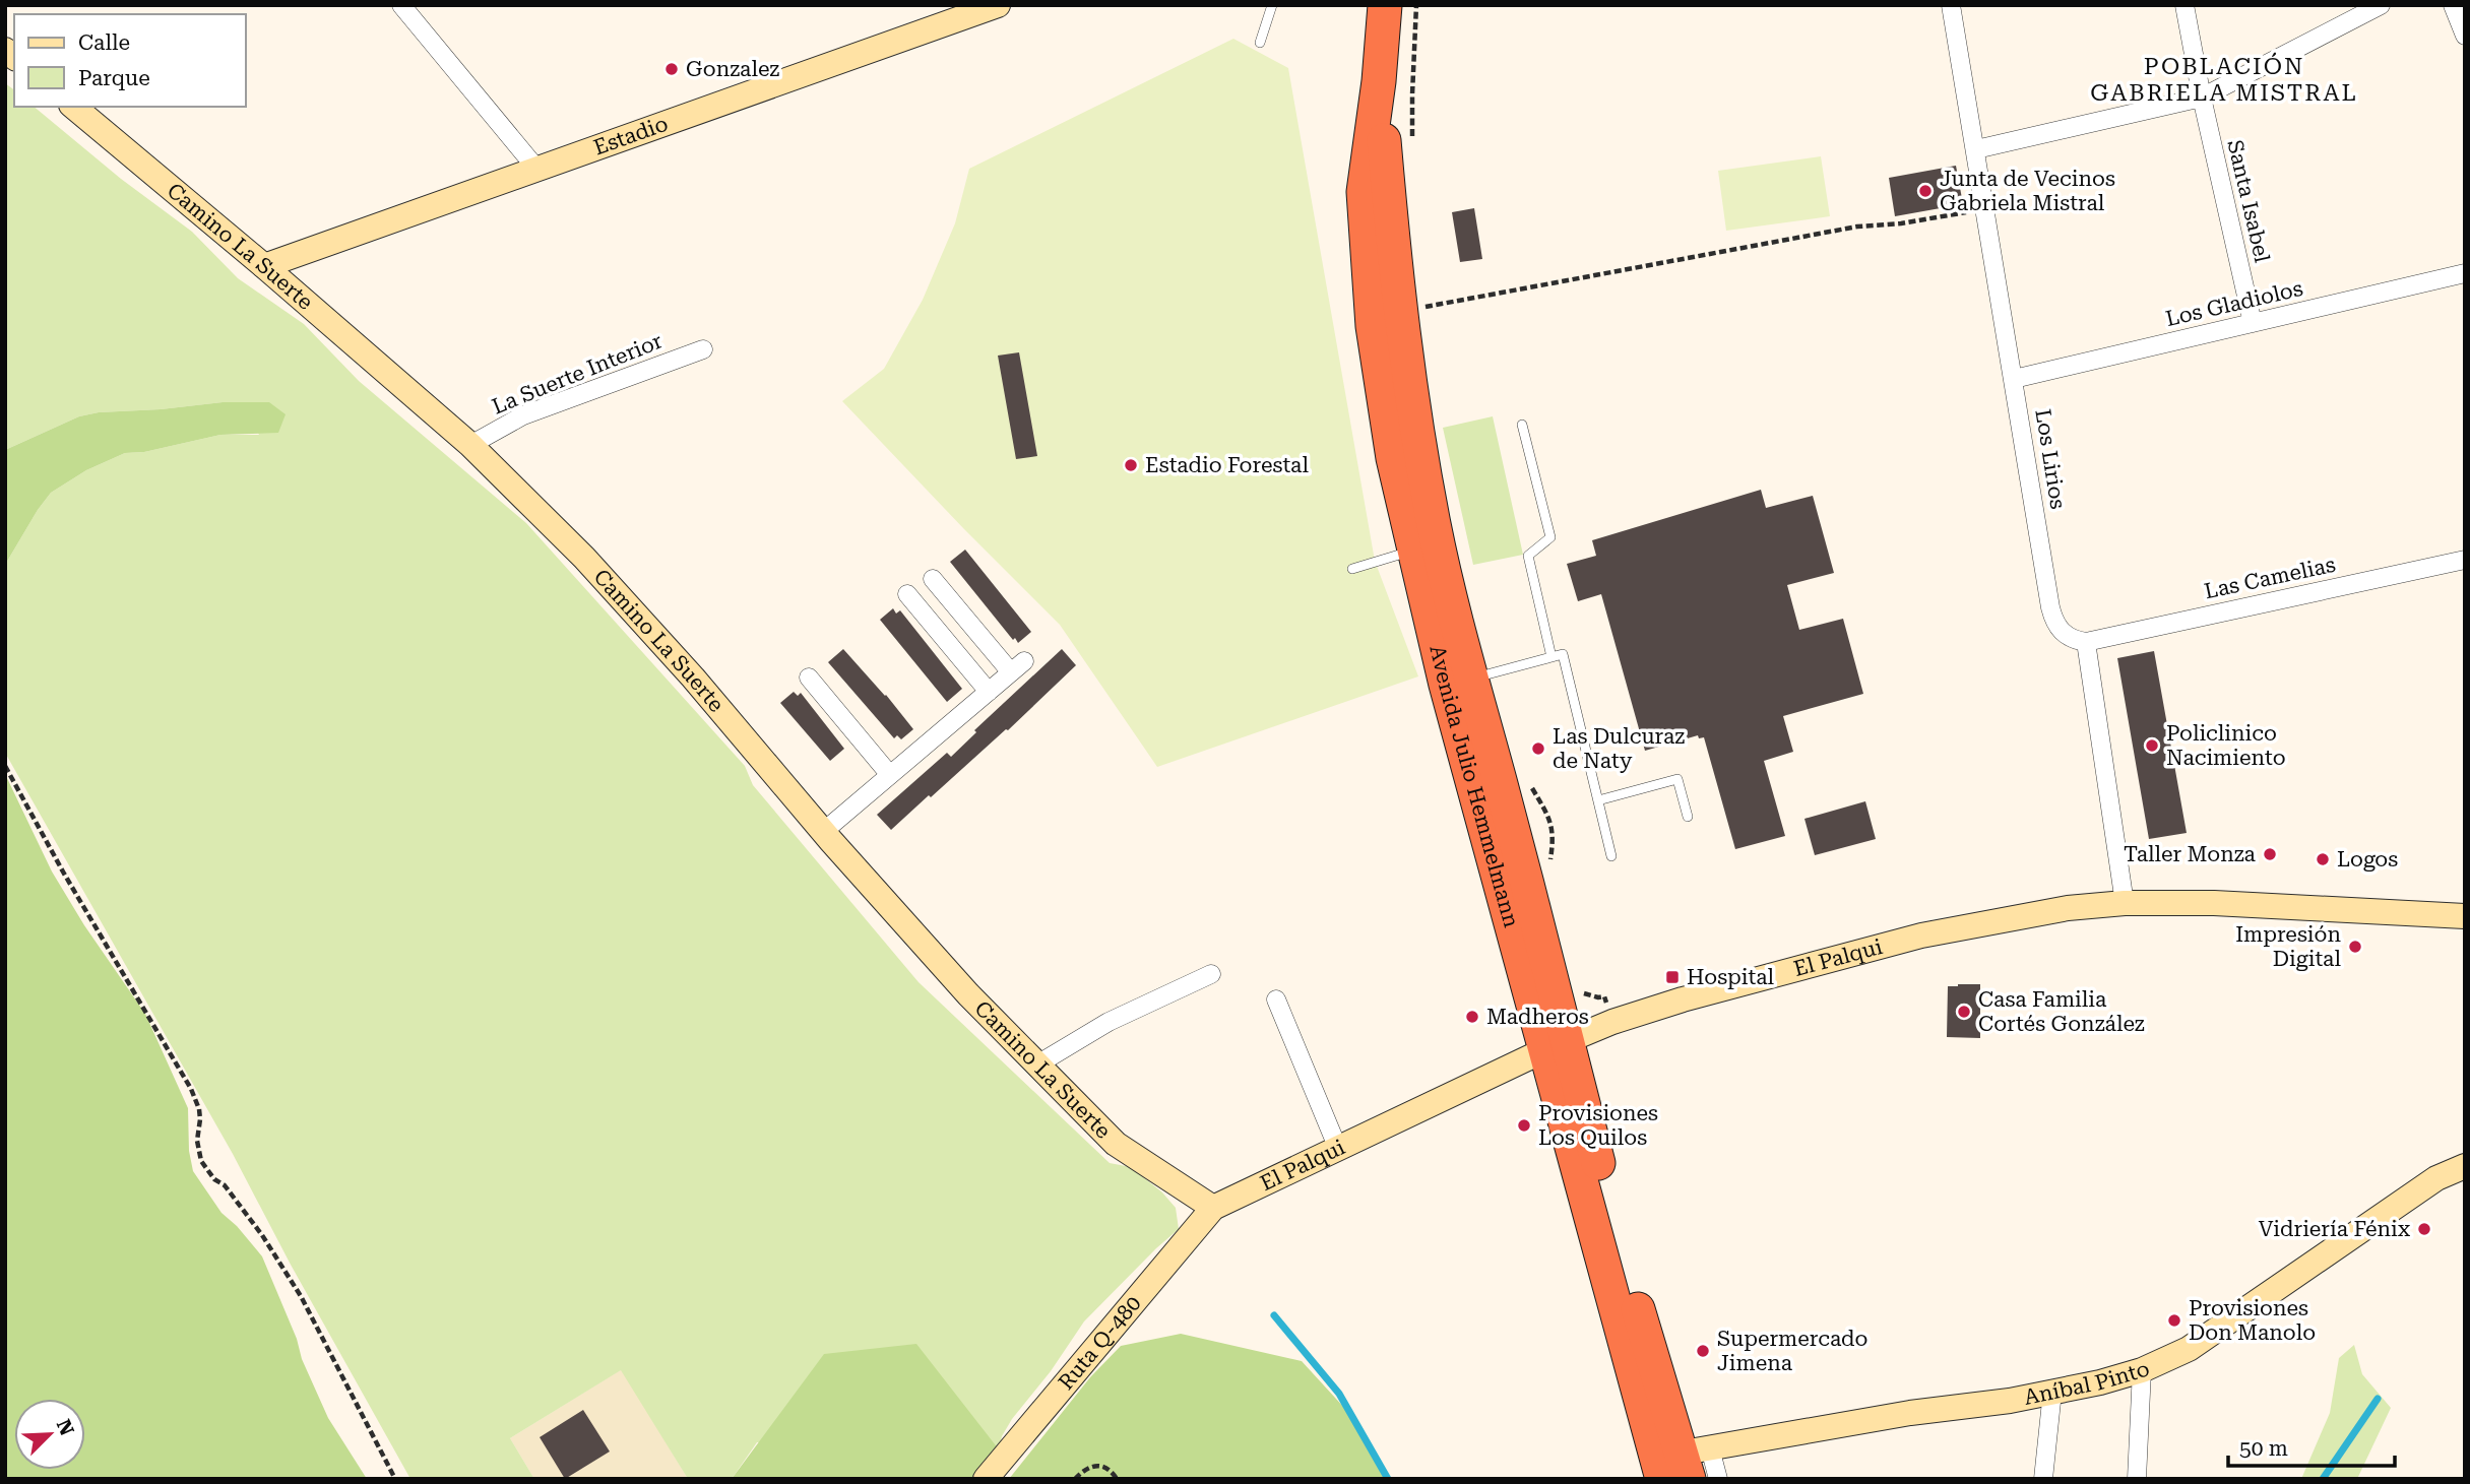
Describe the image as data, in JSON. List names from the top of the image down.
{
  "streets": {
    "highway": ["Avenida Julio Hemmelmann"],
    "street": [
      "Estadio",
      "Santa Isabel",
      "Camino La Suerte",
      "Los Gladiolos",
      "La Suerte Interior",
      "Los Lirios",
      "Las Camelias",
      "El Palqui",
      "Ruta Q-480",
      "Aníbal Pinto"
    ]
  },
  "crossings": [
    ["Estadio", "Camino La Suerte"],
    ["Santa Isabel", "Los Gladiolos"],
    ["Camino La Suerte", "La Suerte Interior"],
    ["Camino La Suerte", "El Palqui"],
    ["Camino La Suerte", "Ruta Q-480"],
    ["Los Gladiolos", "Los Lirios"],
    ["Los Lirios", "Las Camelias"],
    ["Avenida Julio Hemmelmann", "El Palqui"],
    ["Avenida Julio Hemmelmann", "Aníbal Pinto"],
    ["El Palqui", "Ruta Q-480"]
  ],
  "districts": ["POBLACIÓN GABRIELA MISTRAL"],
  "places": {
    "other": [
      "Gonzalez",
      "Junta de Vecinos Gabriela Mistral",
      "Estadio Forestal",
      "Policlinico Nacimiento",
      "Las Dulcuraz de Naty",
      "Taller Monza",
      "Logos",
      "Impresión Digital",
      "Casa Familia Cortés González",
      "Madheros",
      "Provisiones Los Quilos",
      "Vidriería Fénix",
      "Provisiones Don Manolo",
      "Supermercado Jimena"
    ],
    "transit": ["Hospital"]
  },
  "legend": ["Calle", "Parque"],
  "scale_bar": "50 m",
  "north": "top right"
}
